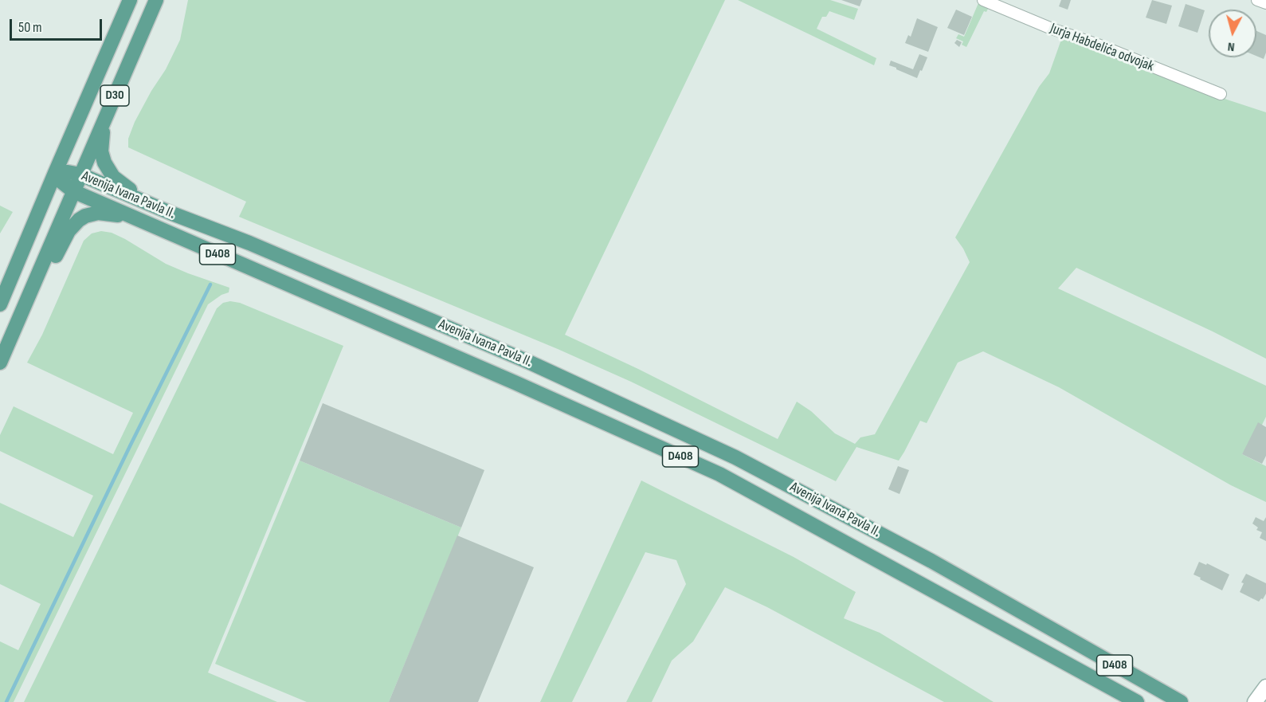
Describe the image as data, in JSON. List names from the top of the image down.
{
  "streets": {
    "main road": ["D30", "Avenija Ivana Pavla II.", "D408"],
    "street": ["Jurja Habdelića odvojak"]
  },
  "crossings": [
    ["D30", "Avenija Ivana Pavla II."]
  ],
  "scale_bar": "50 m",
  "north": "bottom"
}
